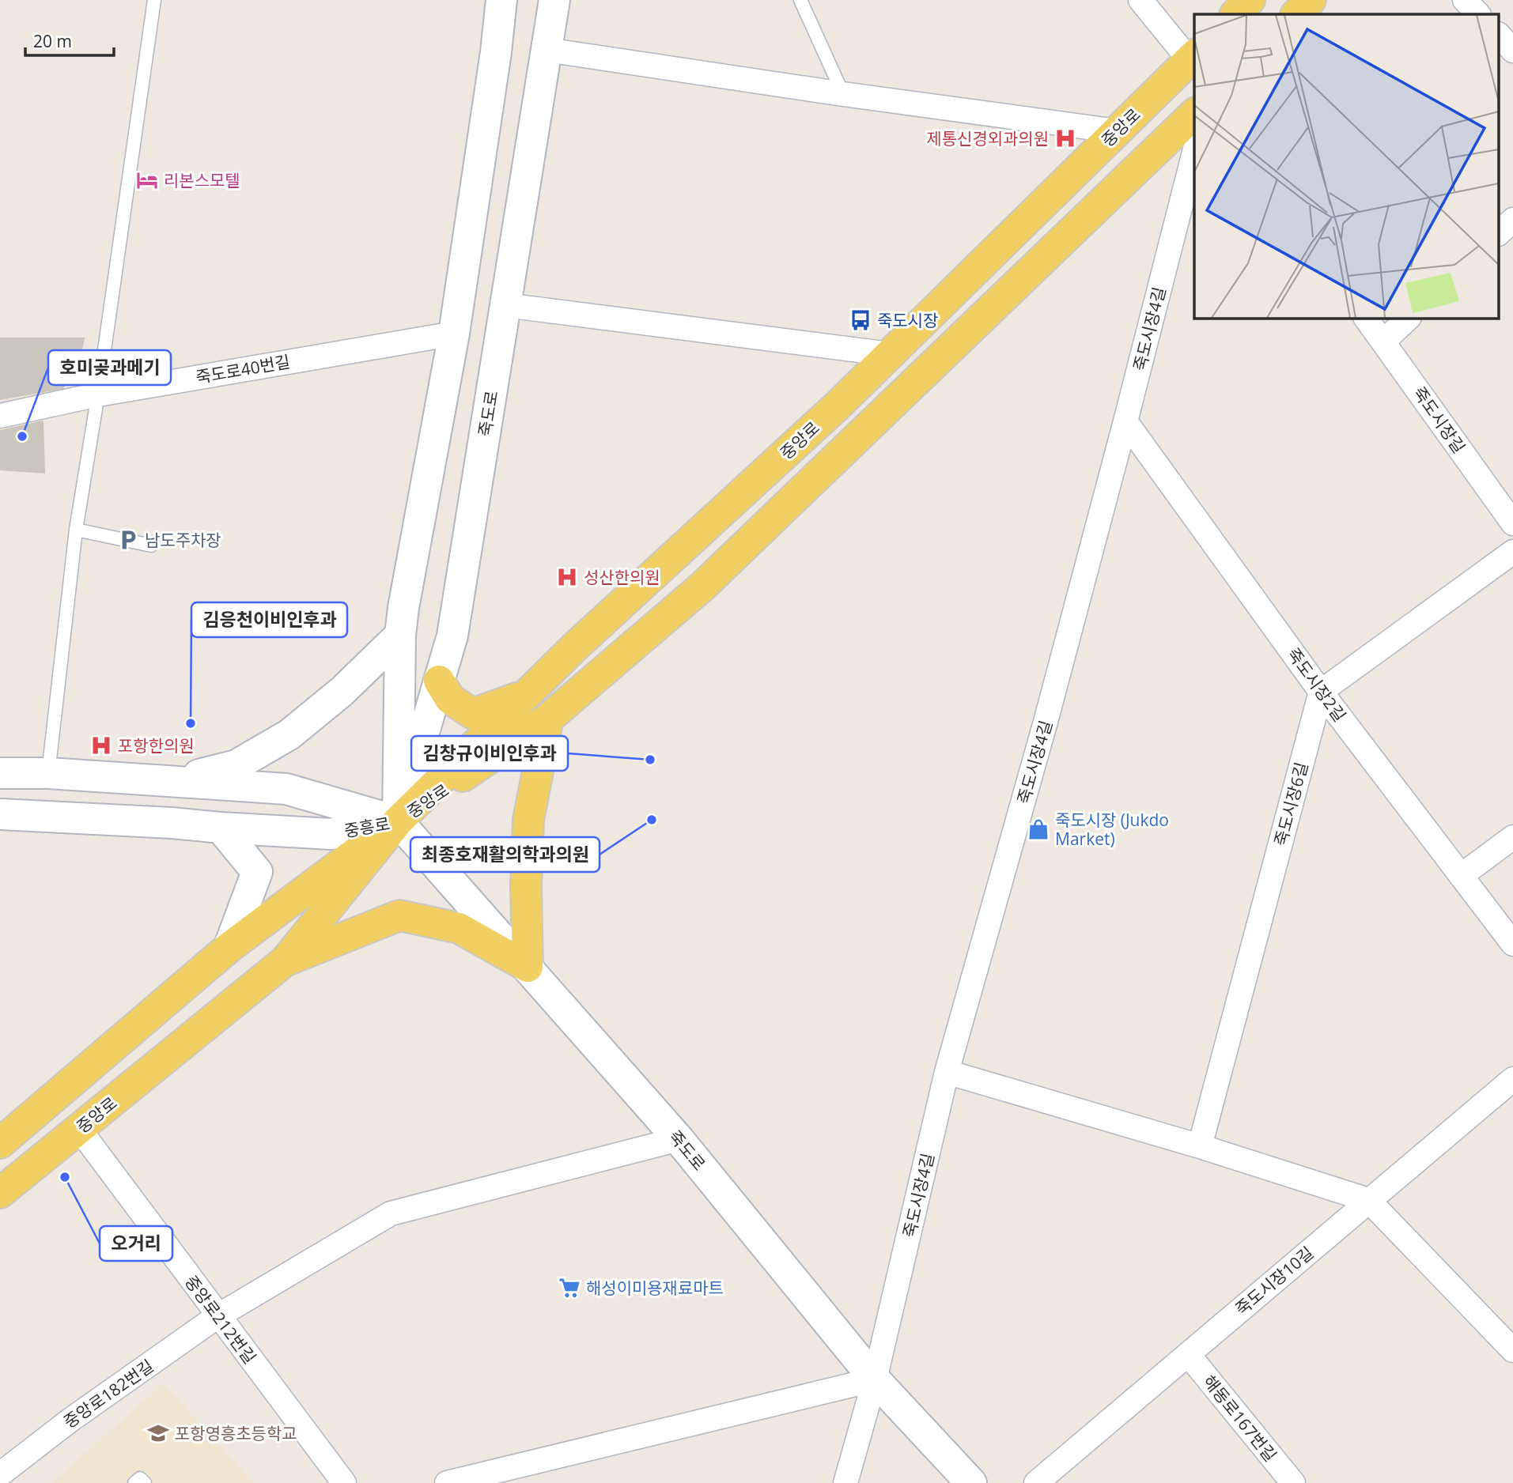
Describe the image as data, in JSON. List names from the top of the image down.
{
  "streets": {
    "main road": ["중앙로", "죽도로", "중흥로"],
    "street": [
      "죽도시장4길",
      "죽도로40번길",
      "죽도시장길",
      "죽도시장2길",
      "죽도시장6길",
      "죽도시장10길",
      "중앙로212번길",
      "중앙로182번길",
      "해동로167번길"
    ]
  },
  "crossings": [
    ["중앙로", "죽도로"],
    ["중앙로", "중흥로"],
    ["중앙로", "중앙로212번길"],
    ["죽도시장4길", "죽도로"],
    ["죽도시장4길", "죽도시장2길"],
    ["죽도로", "중흥로"],
    ["죽도로", "중앙로182번길"],
    ["죽도시장2길", "죽도시장6길"],
    ["죽도시장10길", "해동로167번길"],
    ["중앙로212번길", "중앙로182번길"]
  ],
  "places": {
    "hospital": ["제통신경외과의원", "성산한의원", "포항한의원"],
    "hotel": ["리본스모텔"],
    "bus stop": ["죽도시장"],
    "other": [
      "호미곶과메기",
      "김응천이비인후과",
      "김창규이비인후과",
      "최종호재활의학과의원",
      "오거리"
    ],
    "parking": ["남도주차장"],
    "shop": ["죽도시장 (Jukdo Market)"],
    "supermarket": ["해성이미용재료마트"],
    "school or university": ["포항영흥초등학교"]
  },
  "scale_bar": "20 m"
}
